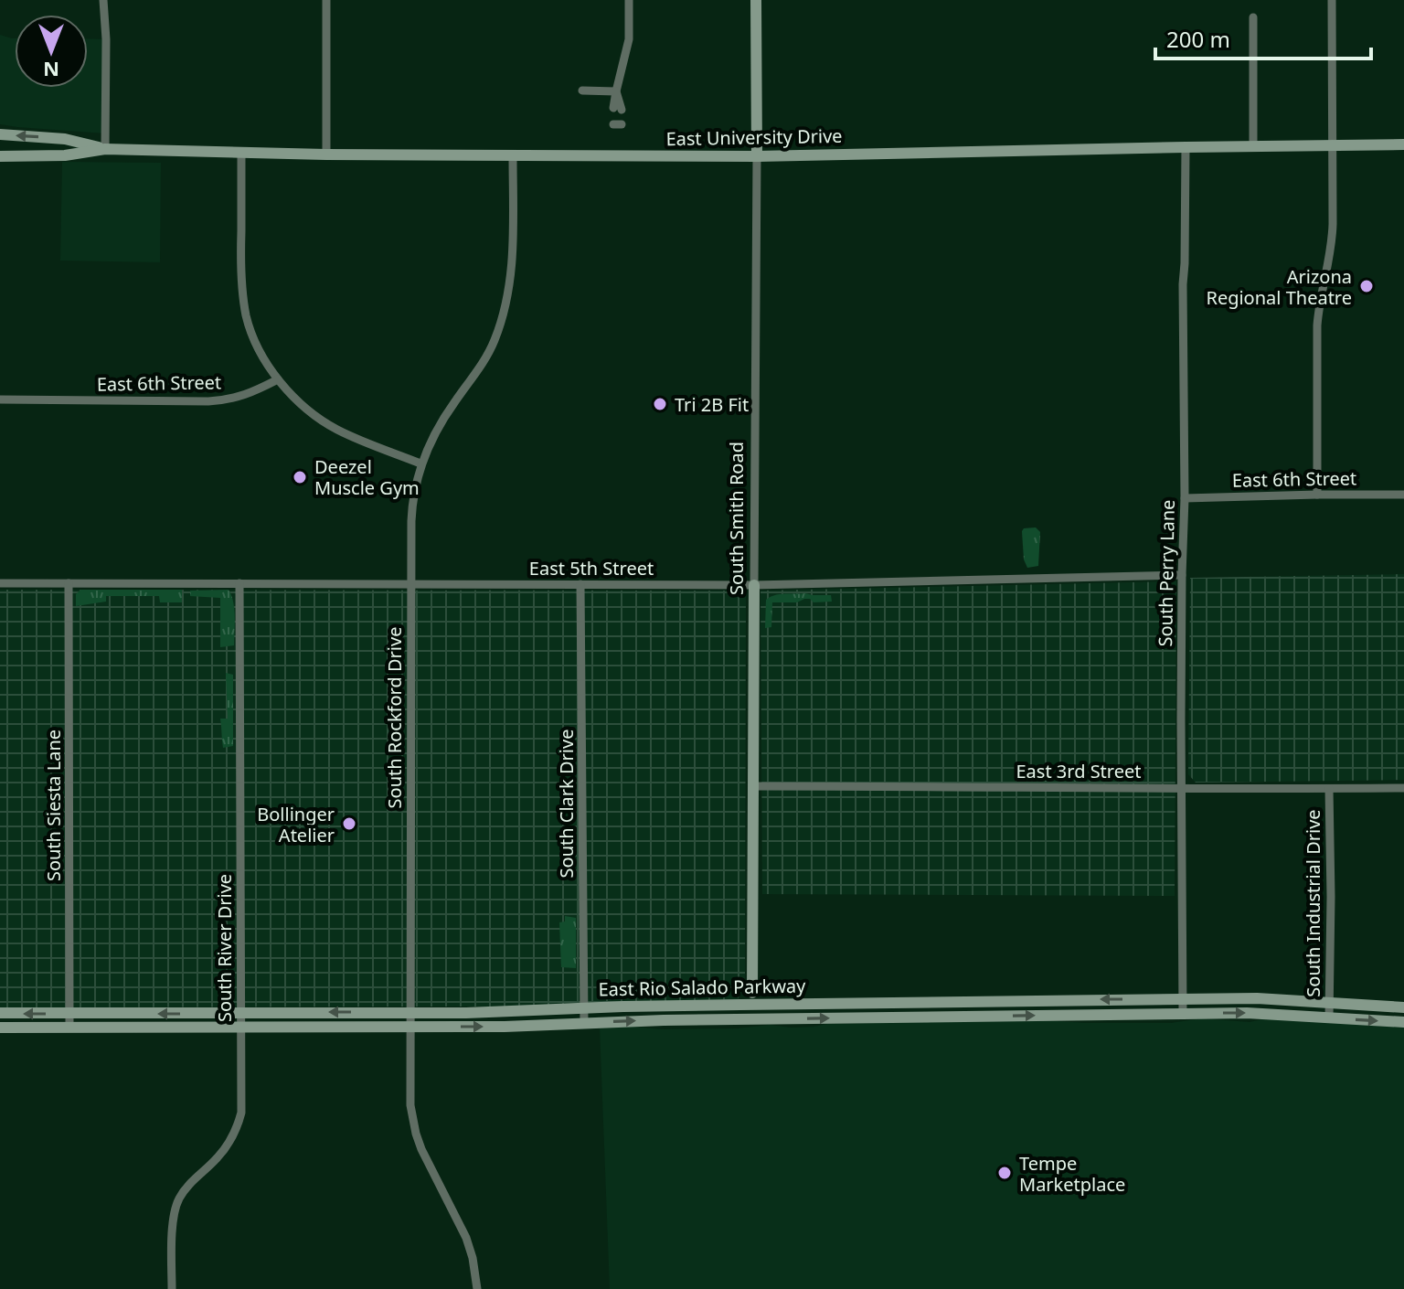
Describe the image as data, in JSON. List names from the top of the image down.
{
  "streets": {
    "main road": ["East University Drive", "South Smith Road", "East Rio Salado Parkway"],
    "street": [
      "East 6th Street",
      "East 5th Street",
      "South Perry Lane",
      "South Rockford Drive",
      "East 3rd Street",
      "South Clark Drive",
      "South Siesta Lane",
      "South Industrial Drive",
      "South River Drive"
    ]
  },
  "crossings": [
    ["East University Drive", "South Smith Road"],
    ["East University Drive", "South Perry Lane"],
    ["East University Drive", "South Rockford Drive"],
    ["East 6th Street", "South Perry Lane"],
    ["South Smith Road", "East 5th Street"],
    ["South Smith Road", "East 3rd Street"],
    ["South Smith Road", "East Rio Salado Parkway"],
    ["East 5th Street", "South Perry Lane"],
    ["East 5th Street", "South Rockford Drive"],
    ["East 5th Street", "South Clark Drive"],
    ["East 5th Street", "South Siesta Lane"],
    ["East 5th Street", "South River Drive"],
    ["South Perry Lane", "East 3rd Street"],
    ["South Perry Lane", "East Rio Salado Parkway"],
    ["South Rockford Drive", "East Rio Salado Parkway"],
    ["East 3rd Street", "South Industrial Drive"],
    ["South Clark Drive", "East Rio Salado Parkway"],
    ["South Siesta Lane", "East Rio Salado Parkway"],
    ["South Industrial Drive", "East Rio Salado Parkway"],
    ["South River Drive", "East Rio Salado Parkway"]
  ],
  "places": [
    "Arizona Regional Theatre",
    "Tri 2B Fit",
    "Deezel Muscle Gym",
    "Bollinger Atelier",
    "Tempe Marketplace"
  ],
  "scale_bar": "200 m",
  "north": "bottom"
}
